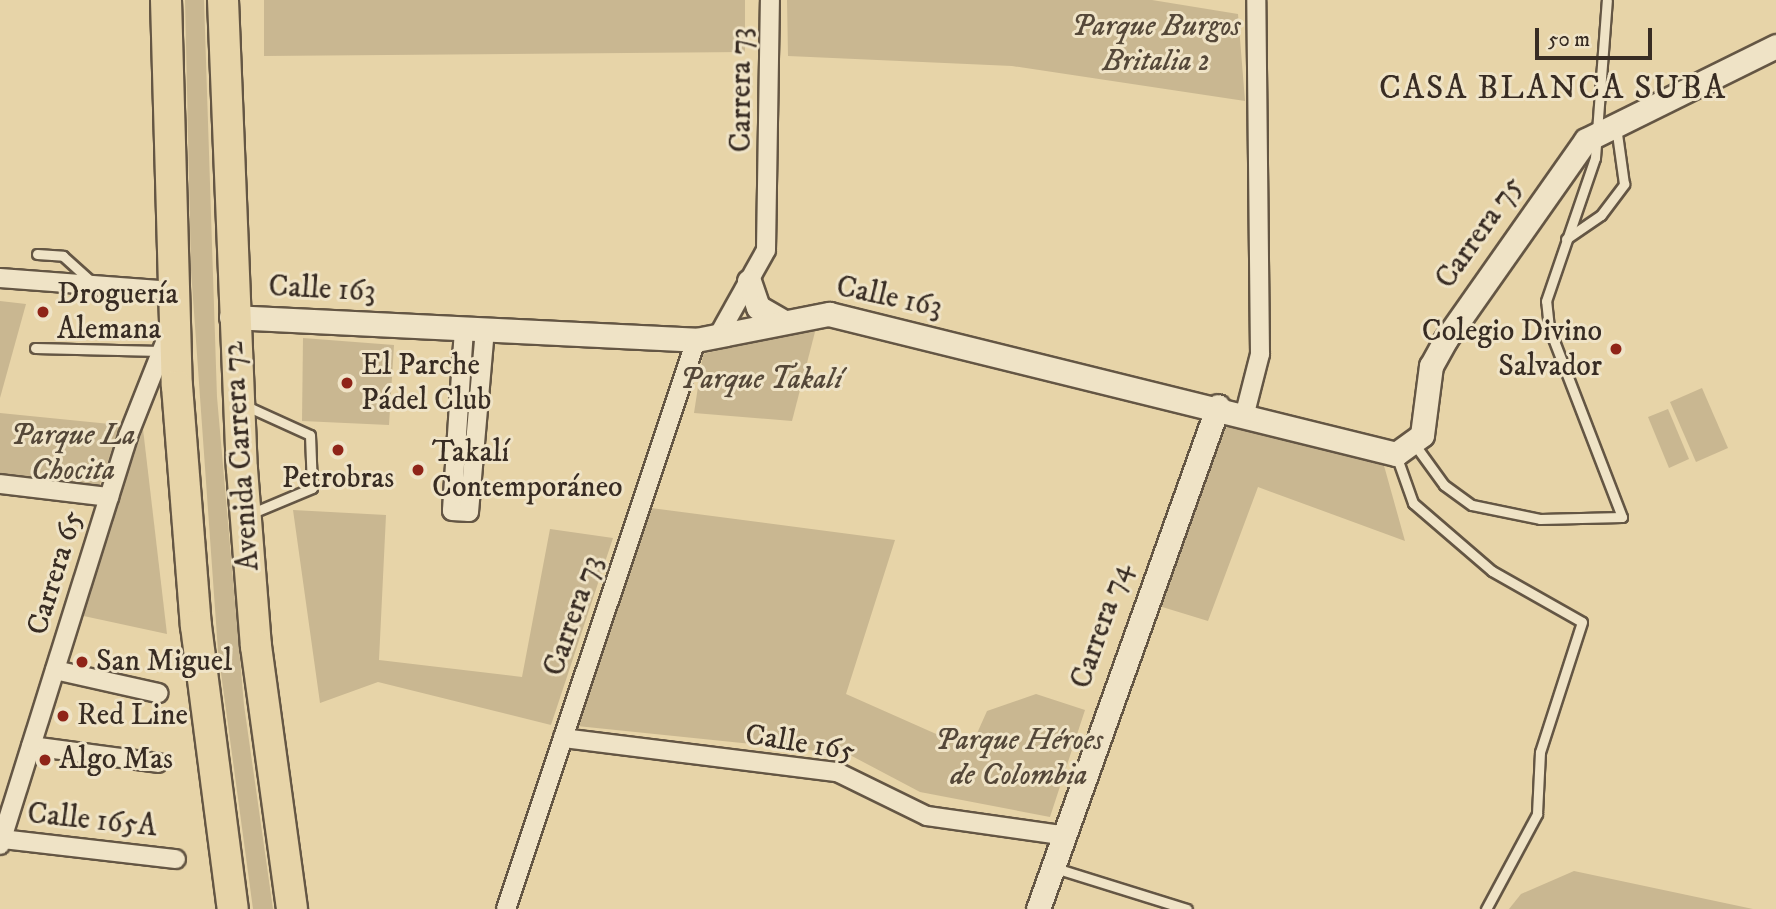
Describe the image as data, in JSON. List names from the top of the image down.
{
  "streets": {
    "highway": ["Avenida Carrera 72"],
    "street": [
      "Carrera 73",
      "Carrera 75",
      "Calle 163",
      "Carrera 65",
      "Carrera 74",
      "Calle 165",
      "Calle 165A"
    ]
  },
  "crossings": [
    ["Carrera 73", "Calle 163"],
    ["Carrera 73", "Calle 165"],
    ["Carrera 75", "Calle 163"],
    ["Calle 163", "Avenida Carrera 72"],
    ["Calle 163", "Carrera 74"],
    ["Avenida Carrera 72", "Carrera 65"],
    ["Carrera 65", "Calle 165A"],
    ["Carrera 74", "Calle 165"]
  ],
  "districts": ["CASA BLANCA SUBA"],
  "parks": [
    "Parque Burgos Britalia 2",
    "Parque Takalí",
    "Parque La Chocita",
    "Parque Héroes de Colombia"
  ],
  "places": [
    "Droguería Alemana",
    "Colegio Divino Salvador",
    "El Parche Pádel Club",
    "Petrobras",
    "Takalí Contemporáneo",
    "San Miguel",
    "Red Line",
    "Algo Mas"
  ],
  "scale_bar": "50 m"
}
